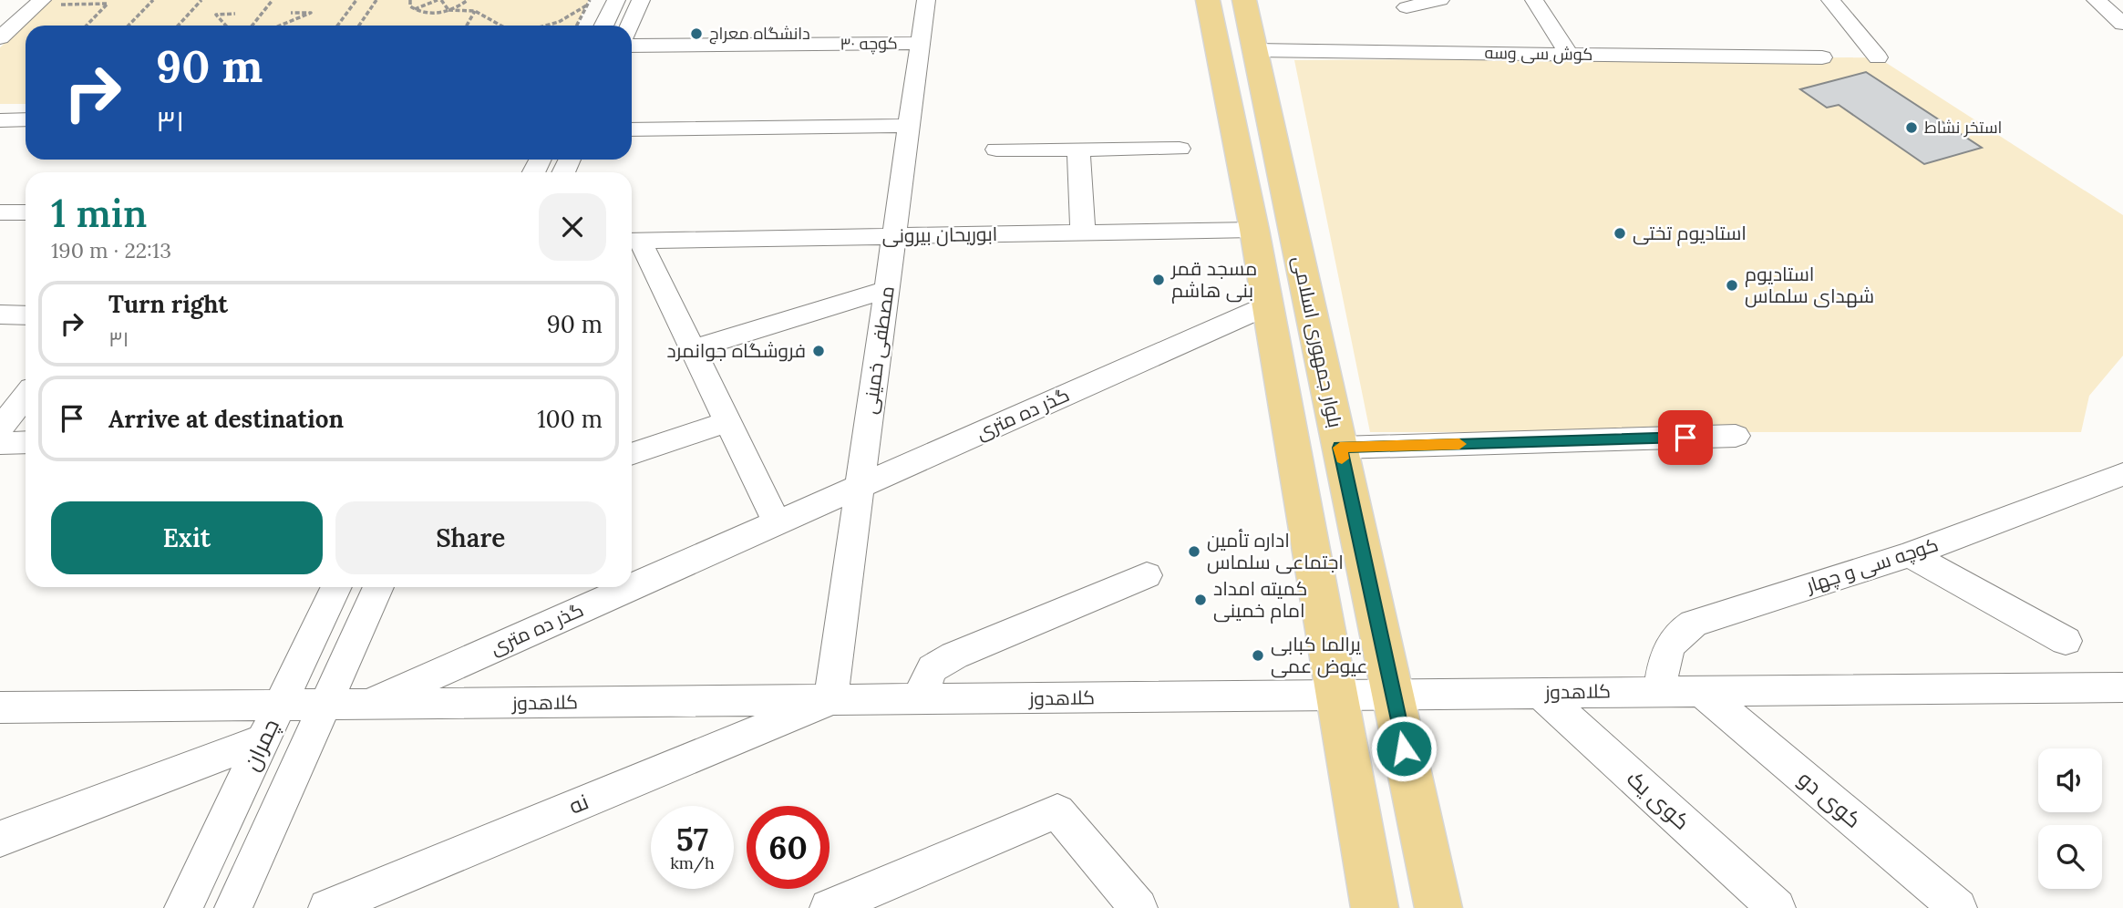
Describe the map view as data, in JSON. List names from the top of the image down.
{
  "streets": {
    "main road": ["بلوار جمهوری اسلامی"],
    "street": [
      "کوچه ۳۰",
      "کوش سی وسه",
      "ابوریحان بیرونی",
      "مصطفی خمینی",
      "گذر ده متری",
      "کوچه سی و چهار",
      "کلاهدوز",
      "چمران",
      "کوی دو",
      "کوی یک",
      "نه"
    ]
  },
  "crossings": [
    ["کوچه ۳۰", "مصطفی خمینی"],
    ["کوش سی وسه", "بلوار جمهوری اسلامی"],
    ["ابوریحان بیرونی", "بلوار جمهوری اسلامی"],
    ["ابوریحان بیرونی", "مصطفی خمینی"],
    ["بلوار جمهوری اسلامی", "گذر ده متری"],
    ["بلوار جمهوری اسلامی", "کلاهدوز"],
    ["مصطفی خمینی", "گذر ده متری"],
    ["مصطفی خمینی", "کلاهدوز"],
    ["مصطفی خمینی", "نه"],
    ["گذر ده متری", "کلاهدوز"],
    ["کوچه سی و چهار", "کلاهدوز"],
    ["کلاهدوز", "چمران"],
    ["کلاهدوز", "کوی دو"],
    ["کلاهدوز", "کوی یک"],
    ["کلاهدوز", "نه"]
  ],
  "places": [
    "دانشگاه معراج",
    "استخر نشاط",
    "استادیوم تختی",
    "مسجد قمر بنی هاشم",
    "استادیوم شهدای سلماس",
    "فروشگاه جوانمرد",
    "اداره تأمین اجتماعی سلماس",
    "کمیته امداد امام خمینی",
    "یرالما کبابی عیوض عمی"
  ],
  "page": {
    "turn": ["90 m", "۳۱"],
    "heading": ["1 min", "190 m · 22:13"],
    "list": [
      {
        "name": "Turn right",
        "note": "۳۱",
        "value": "90 m"
      },
      {
        "name": "Arrive at destination",
        "value": "100 m"
      }
    ],
    "buttons": ["Exit", "Share"],
    "speed": "57 km/h",
    "limit": "60"
  }
}
